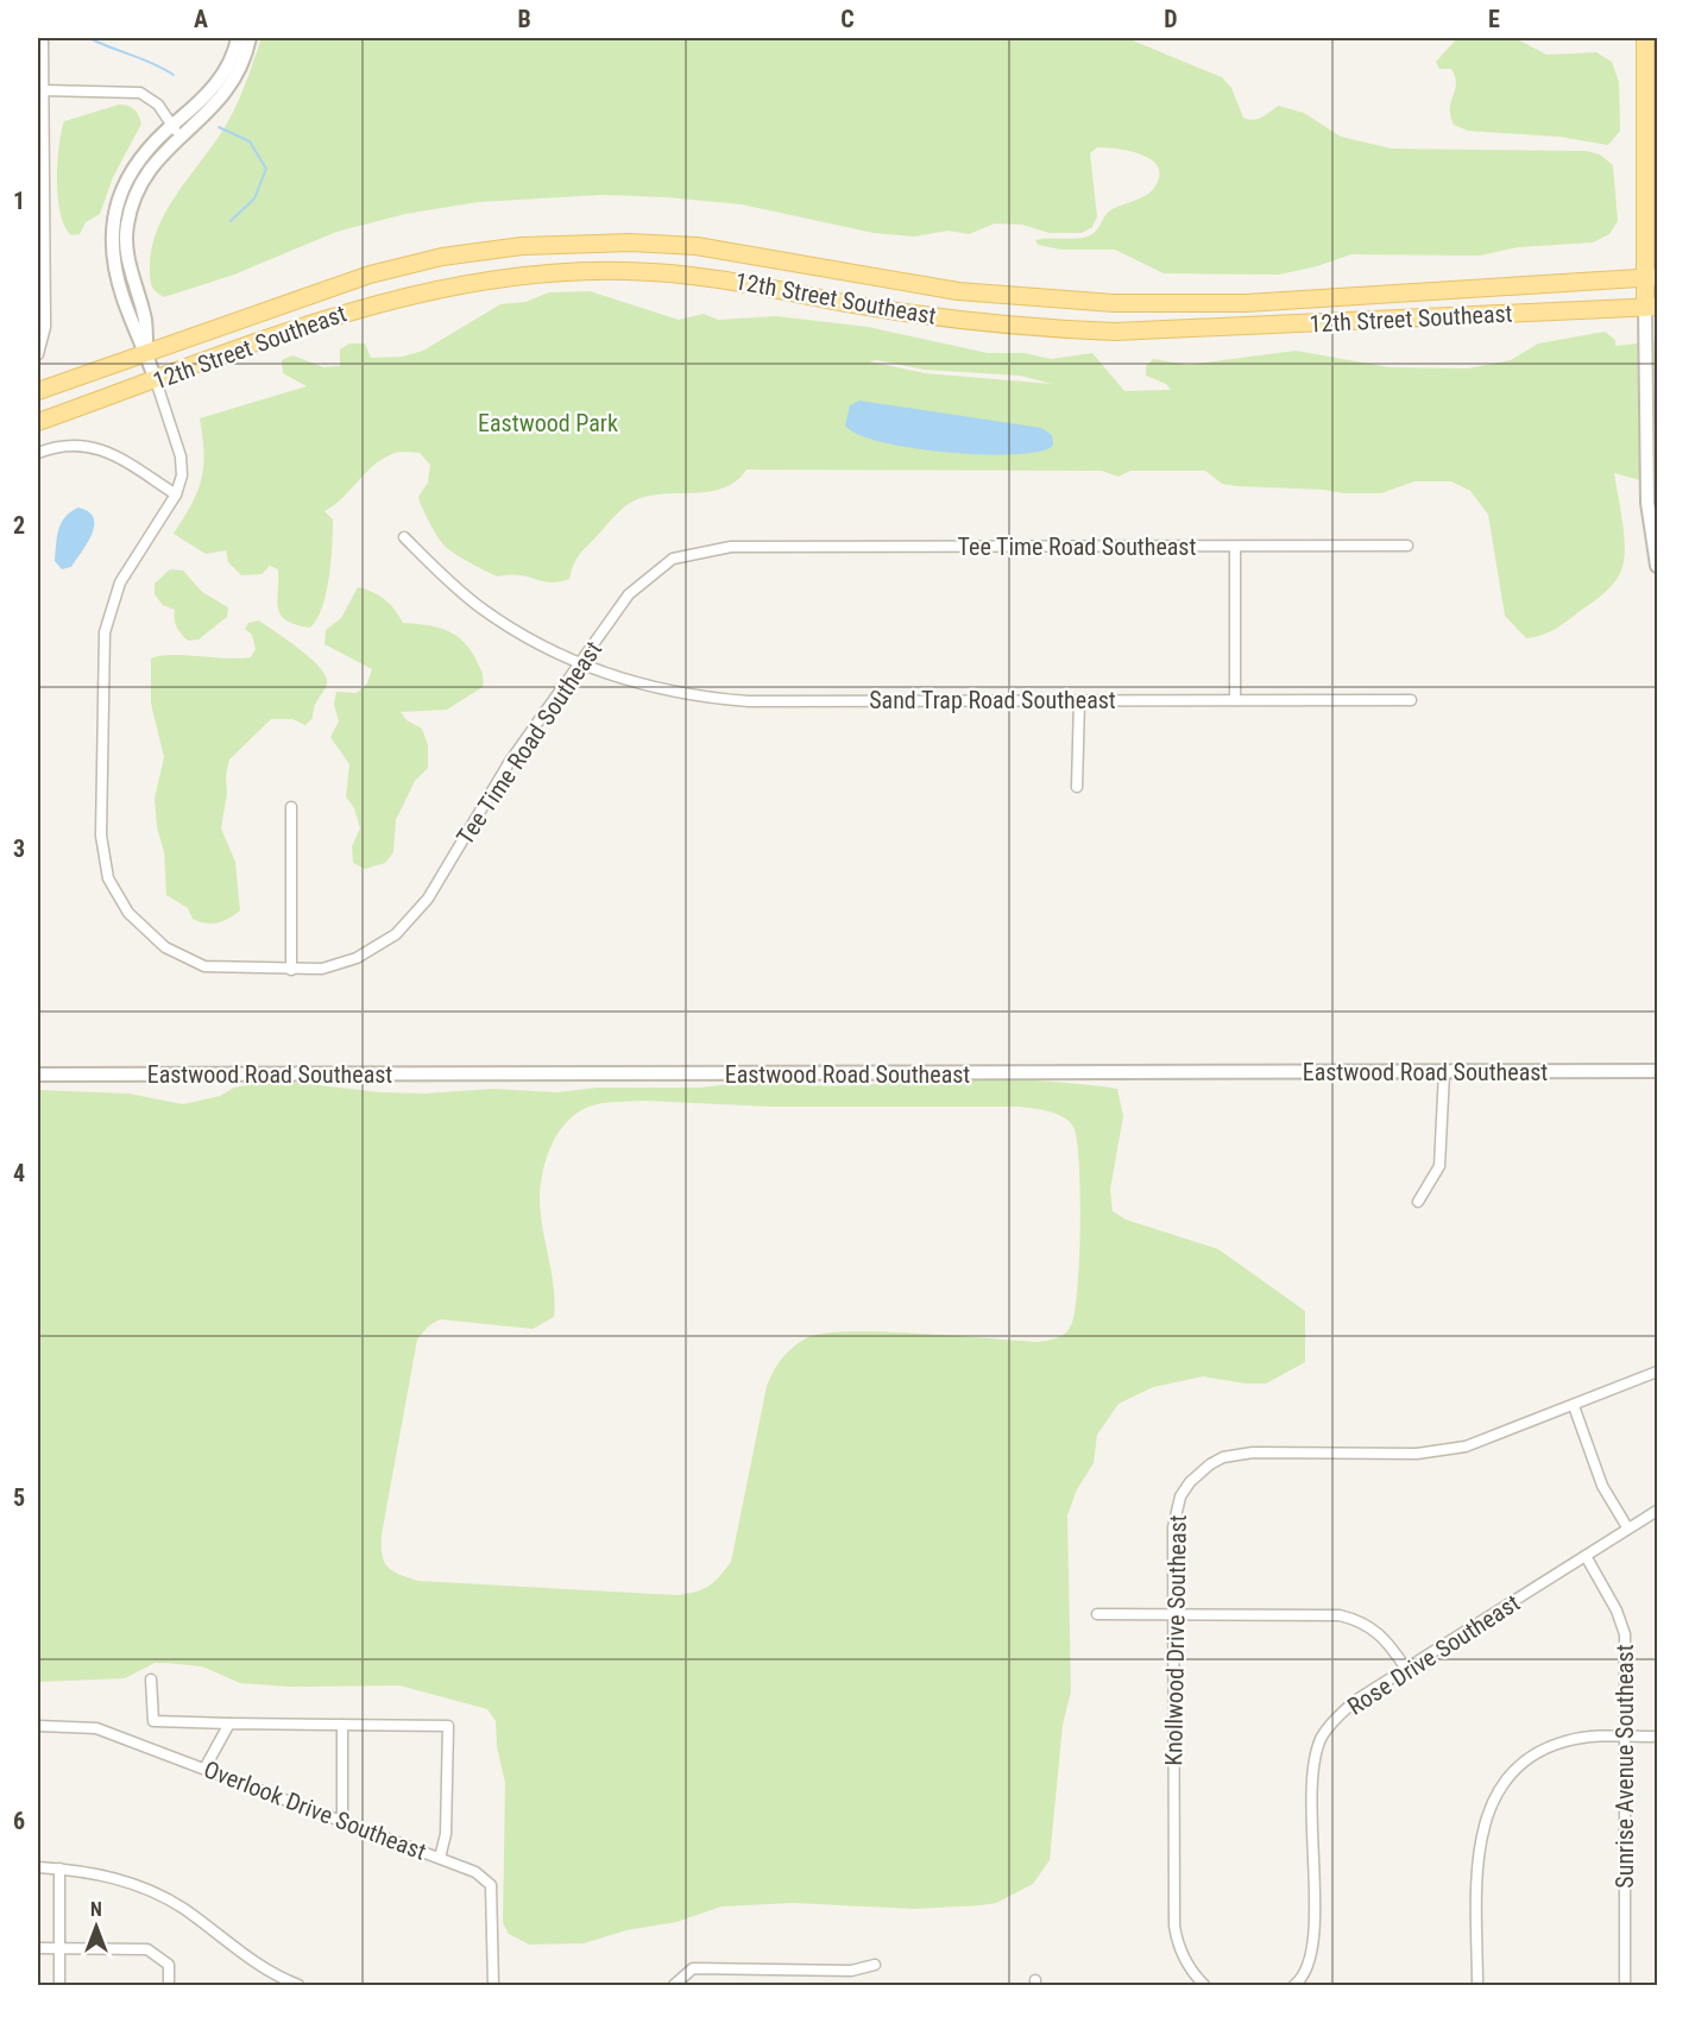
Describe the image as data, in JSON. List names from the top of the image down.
{
  "streets": {
    "main road": ["12th Street Southeast"],
    "street": [
      "Tee Time Road Southeast",
      "Sand Trap Road Southeast",
      "Eastwood Road Southeast",
      "Knollwood Drive Southeast",
      "Rose Drive Southeast",
      "Sunrise Avenue Southeast",
      "Overlook Drive Southeast"
    ]
  },
  "crossings": [
    ["Tee Time Road Southeast", "Sand Trap Road Southeast"],
    ["Rose Drive Southeast", "Sunrise Avenue Southeast"]
  ],
  "parks": ["Eastwood Park"],
  "north": "top",
  "grid": {
    "columns": [
      "A",
      "B",
      "C",
      "D",
      "E"
    ],
    "rows": [
      "1",
      "2",
      "3",
      "4",
      "5",
      "6"
    ]
  }
}
